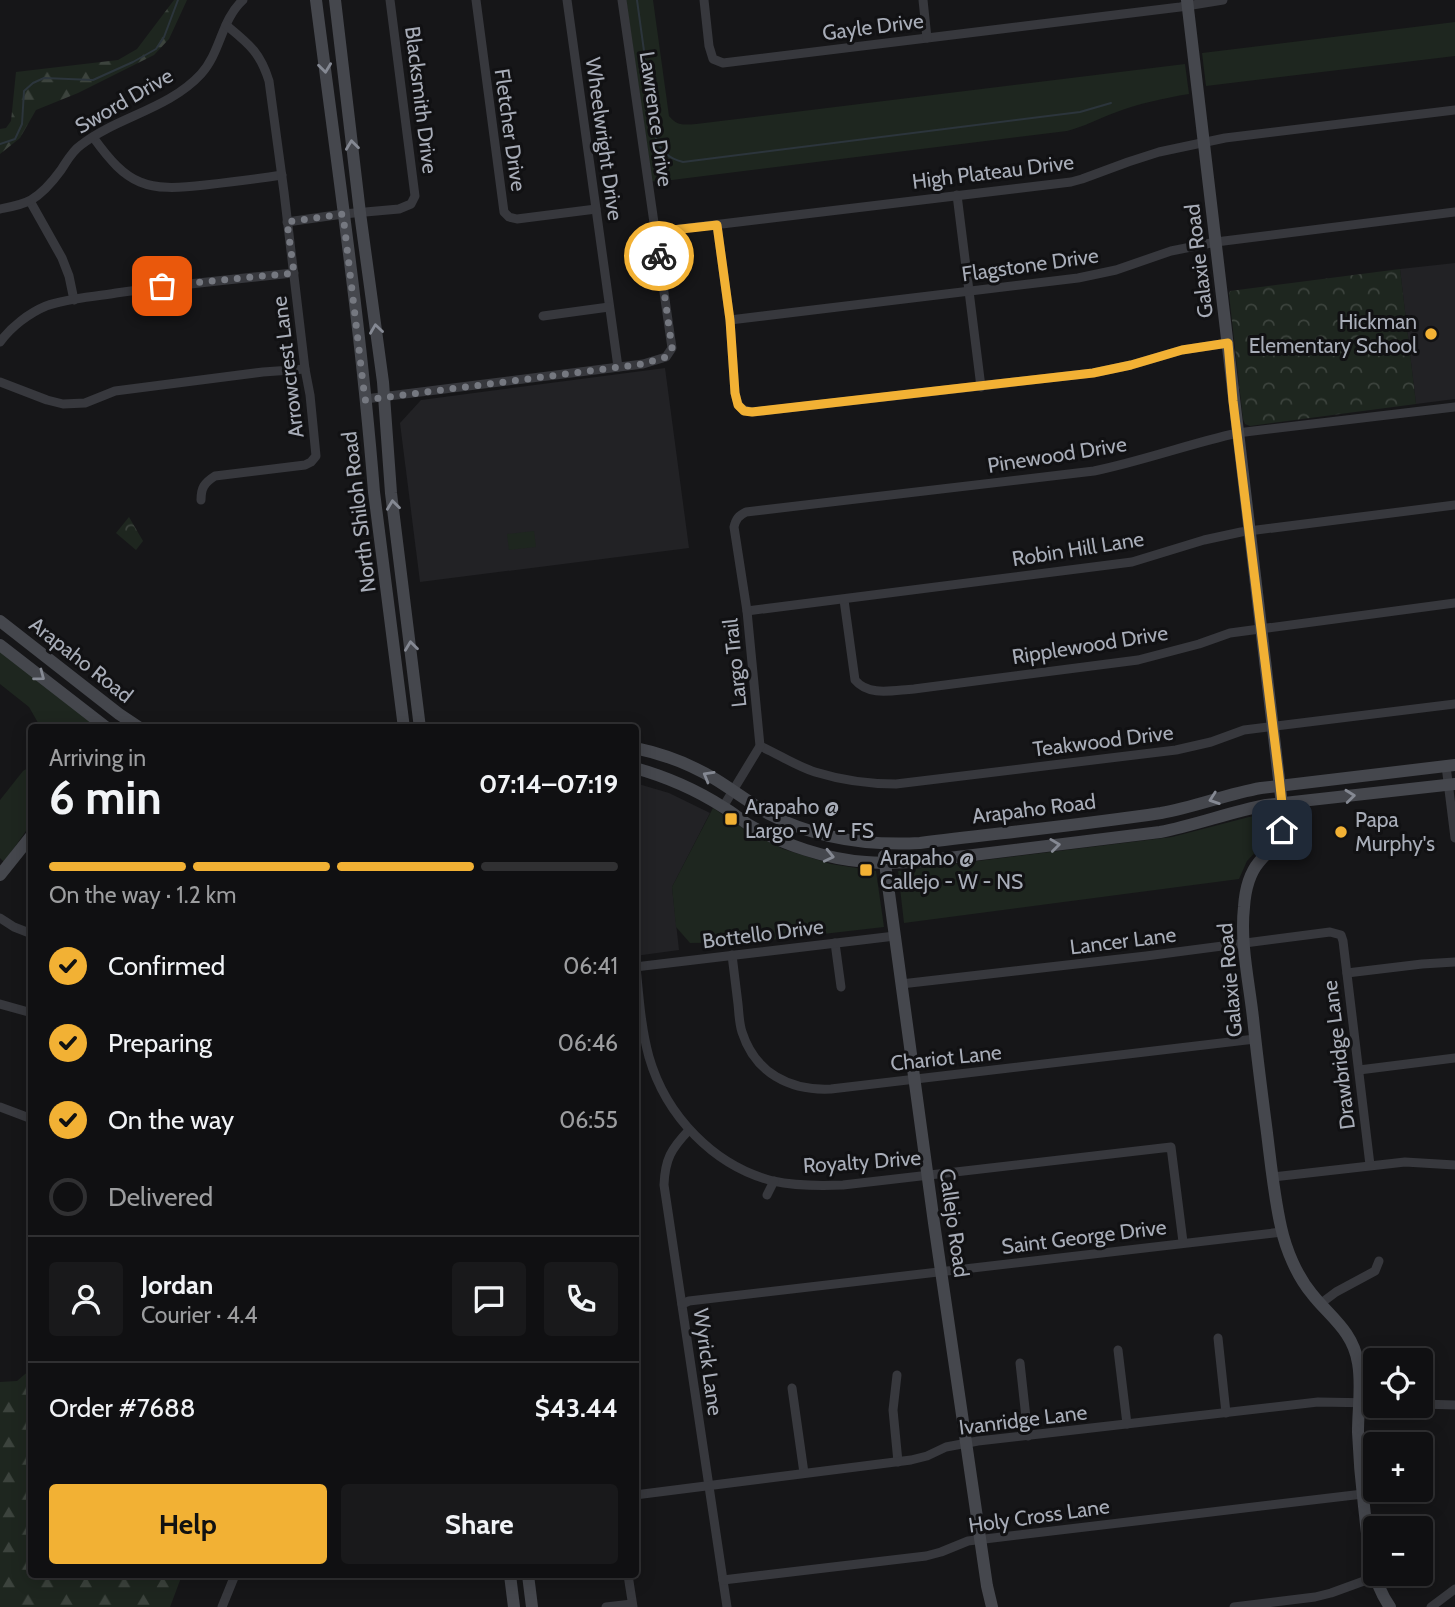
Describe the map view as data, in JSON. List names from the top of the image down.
{
  "streets": {
    "main road": [
      "Galaxie Road",
      "North Shiloh Road",
      "Arapaho Road",
      "Callejo Road"
    ],
    "street": [
      "Gayle Drive",
      "Blacksmith Drive",
      "Sword Drive",
      "Lawrence Drive",
      "Fletcher Drive",
      "Wheelwright Drive",
      "High Plateau Drive",
      "Flagstone Drive",
      "Arrowcrest Lane",
      "Pinewood Drive",
      "Robin Hill Lane",
      "Ripplewood Drive",
      "Largo Trail",
      "Teakwood Drive",
      "Bottello Drive",
      "Lancer Lane",
      "Drawbridge Lane",
      "Chariot Lane",
      "Royalty Drive",
      "Saint George Drive",
      "Wyrick Lane",
      "Ivanridge Lane",
      "Holy Cross Lane"
    ]
  },
  "crossings": [
    ["Gayle Drive", "Galaxie Road"],
    ["Blacksmith Drive", "Arrowcrest Lane"],
    ["Blacksmith Drive", "North Shiloh Road"],
    ["Sword Drive", "Arrowcrest Lane"],
    ["Lawrence Drive", "Wheelwright Drive"],
    ["Lawrence Drive", "High Plateau Drive"],
    ["Lawrence Drive", "North Shiloh Road"],
    ["Fletcher Drive", "Wheelwright Drive"],
    ["High Plateau Drive", "Galaxie Road"],
    ["Galaxie Road", "Flagstone Drive"],
    ["Galaxie Road", "Pinewood Drive"],
    ["Galaxie Road", "Robin Hill Lane"],
    ["Galaxie Road", "Ripplewood Drive"],
    ["Galaxie Road", "Arapaho Road"],
    ["Galaxie Road", "Teakwood Drive"],
    ["Galaxie Road", "Lancer Lane"],
    ["Galaxie Road", "Chariot Lane"],
    ["Galaxie Road", "Saint George Drive"],
    ["Galaxie Road", "Ivanridge Lane"],
    ["Galaxie Road", "Holy Cross Lane"],
    ["Pinewood Drive", "Largo Trail"],
    ["Robin Hill Lane", "Ripplewood Drive"],
    ["Robin Hill Lane", "Largo Trail"],
    ["Arapaho Road", "Callejo Road"],
    ["Largo Trail", "Teakwood Drive"],
    ["Bottello Drive", "Chariot Lane"],
    ["Bottello Drive", "Callejo Road"],
    ["Lancer Lane", "Drawbridge Lane"],
    ["Lancer Lane", "Callejo Road"],
    ["Chariot Lane", "Callejo Road"],
    ["Royalty Drive", "Callejo Road"],
    ["Royalty Drive", "Saint George Drive"],
    ["Royalty Drive", "Wyrick Lane"],
    ["Callejo Road", "Saint George Drive"],
    ["Callejo Road", "Ivanridge Lane"],
    ["Callejo Road", "Holy Cross Lane"],
    ["Saint George Drive", "Wyrick Lane"],
    ["Wyrick Lane", "Ivanridge Lane"],
    ["Wyrick Lane", "Holy Cross Lane"]
  ],
  "places": {
    "other": ["Hickman Elementary School", "Papa Murphy's"],
    "transit": ["Arapaho @ Largo - W - FS", "Arapaho @ Callejo - W - NS"]
  },
  "page": {
    "heading": ["6 min", "Arriving in", "07:14–07:19"],
    "panel": [
      "Jordan",
      "Courier · 4.4",
      "Order #7688",
      "$43.44"
    ],
    "bar": "On the way · 1.2 km",
    "list": [
      ["Confirmed", "06:41"],
      ["Preparing", "06:46"],
      ["On the way", "06:55"],
      "Delivered"
    ],
    "map_buttons": ["+", "−"],
    "buttons": ["Help", "Share"]
  }
}
